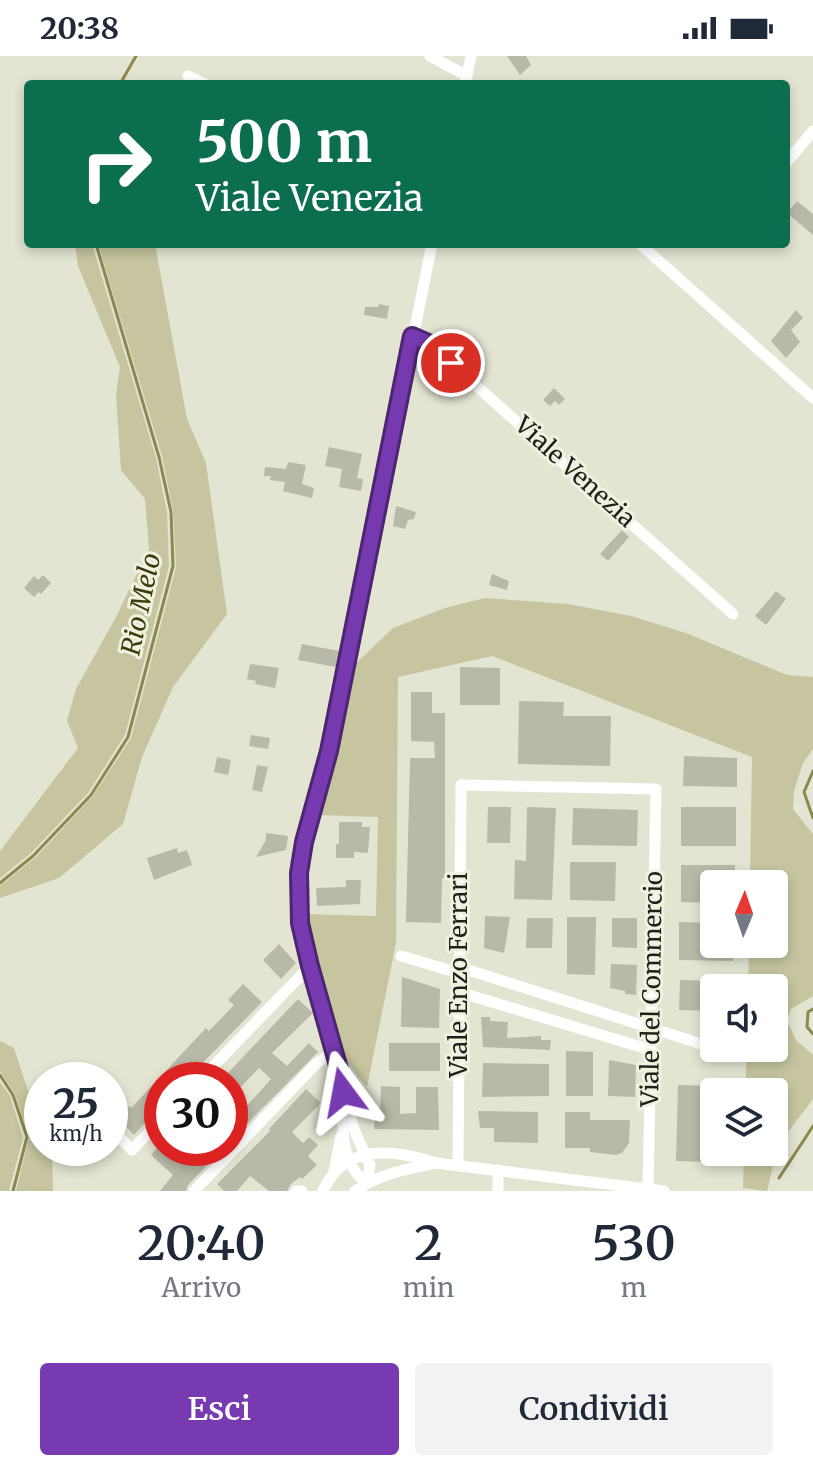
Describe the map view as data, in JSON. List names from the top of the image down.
{
  "streets": {
    "street": ["Viale Venezia", "Viale Enzo Ferrari", "Viale del Commercio"]
  },
  "crossings": [
    ["Viale Enzo Ferrari", "Viale del Commercio"]
  ],
  "water": ["Rio Melo"],
  "north": "top",
  "page": {
    "status": "20:38",
    "turn": ["500 m", "Viale Venezia"],
    "speed": "25 km/h",
    "limit": "30",
    "eta": [
      "20:40",
      "Arrivo",
      "2",
      "min",
      "530",
      "m"
    ],
    "buttons": ["Esci", "Condividi"]
  }
}
